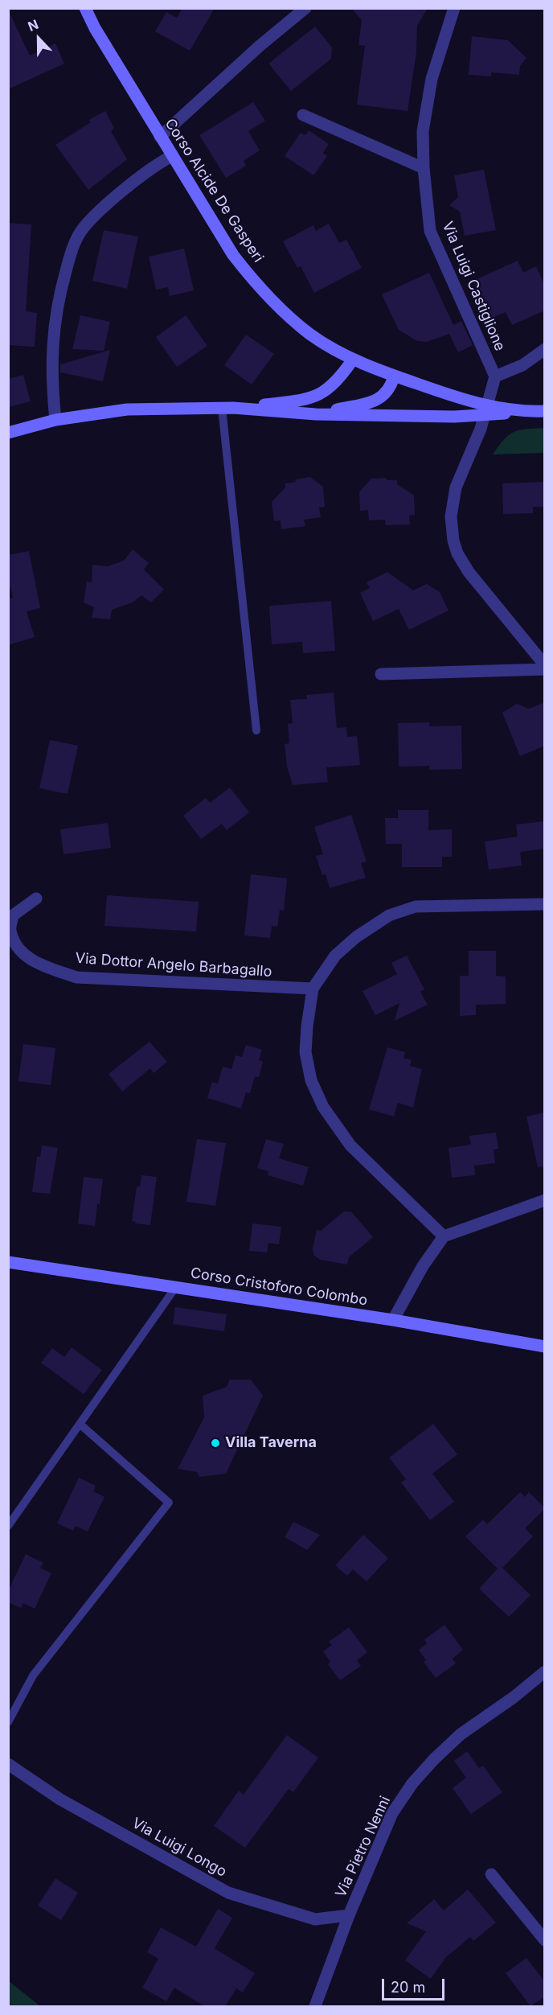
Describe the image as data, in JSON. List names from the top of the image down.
{
  "streets": {
    "street": [
      "Corso Alcide De Gasperi",
      "Via Luigi Castiglione",
      "Via Dottor Angelo Barbagallo",
      "Corso Cristoforo Colombo",
      "Via Pietro Nenni",
      "Via Luigi Longo"
    ]
  },
  "crossings": [
    ["Via Pietro Nenni", "Via Luigi Longo"]
  ],
  "places": ["Villa Taverna"],
  "scale_bar": "20 m",
  "north": "top"
}
